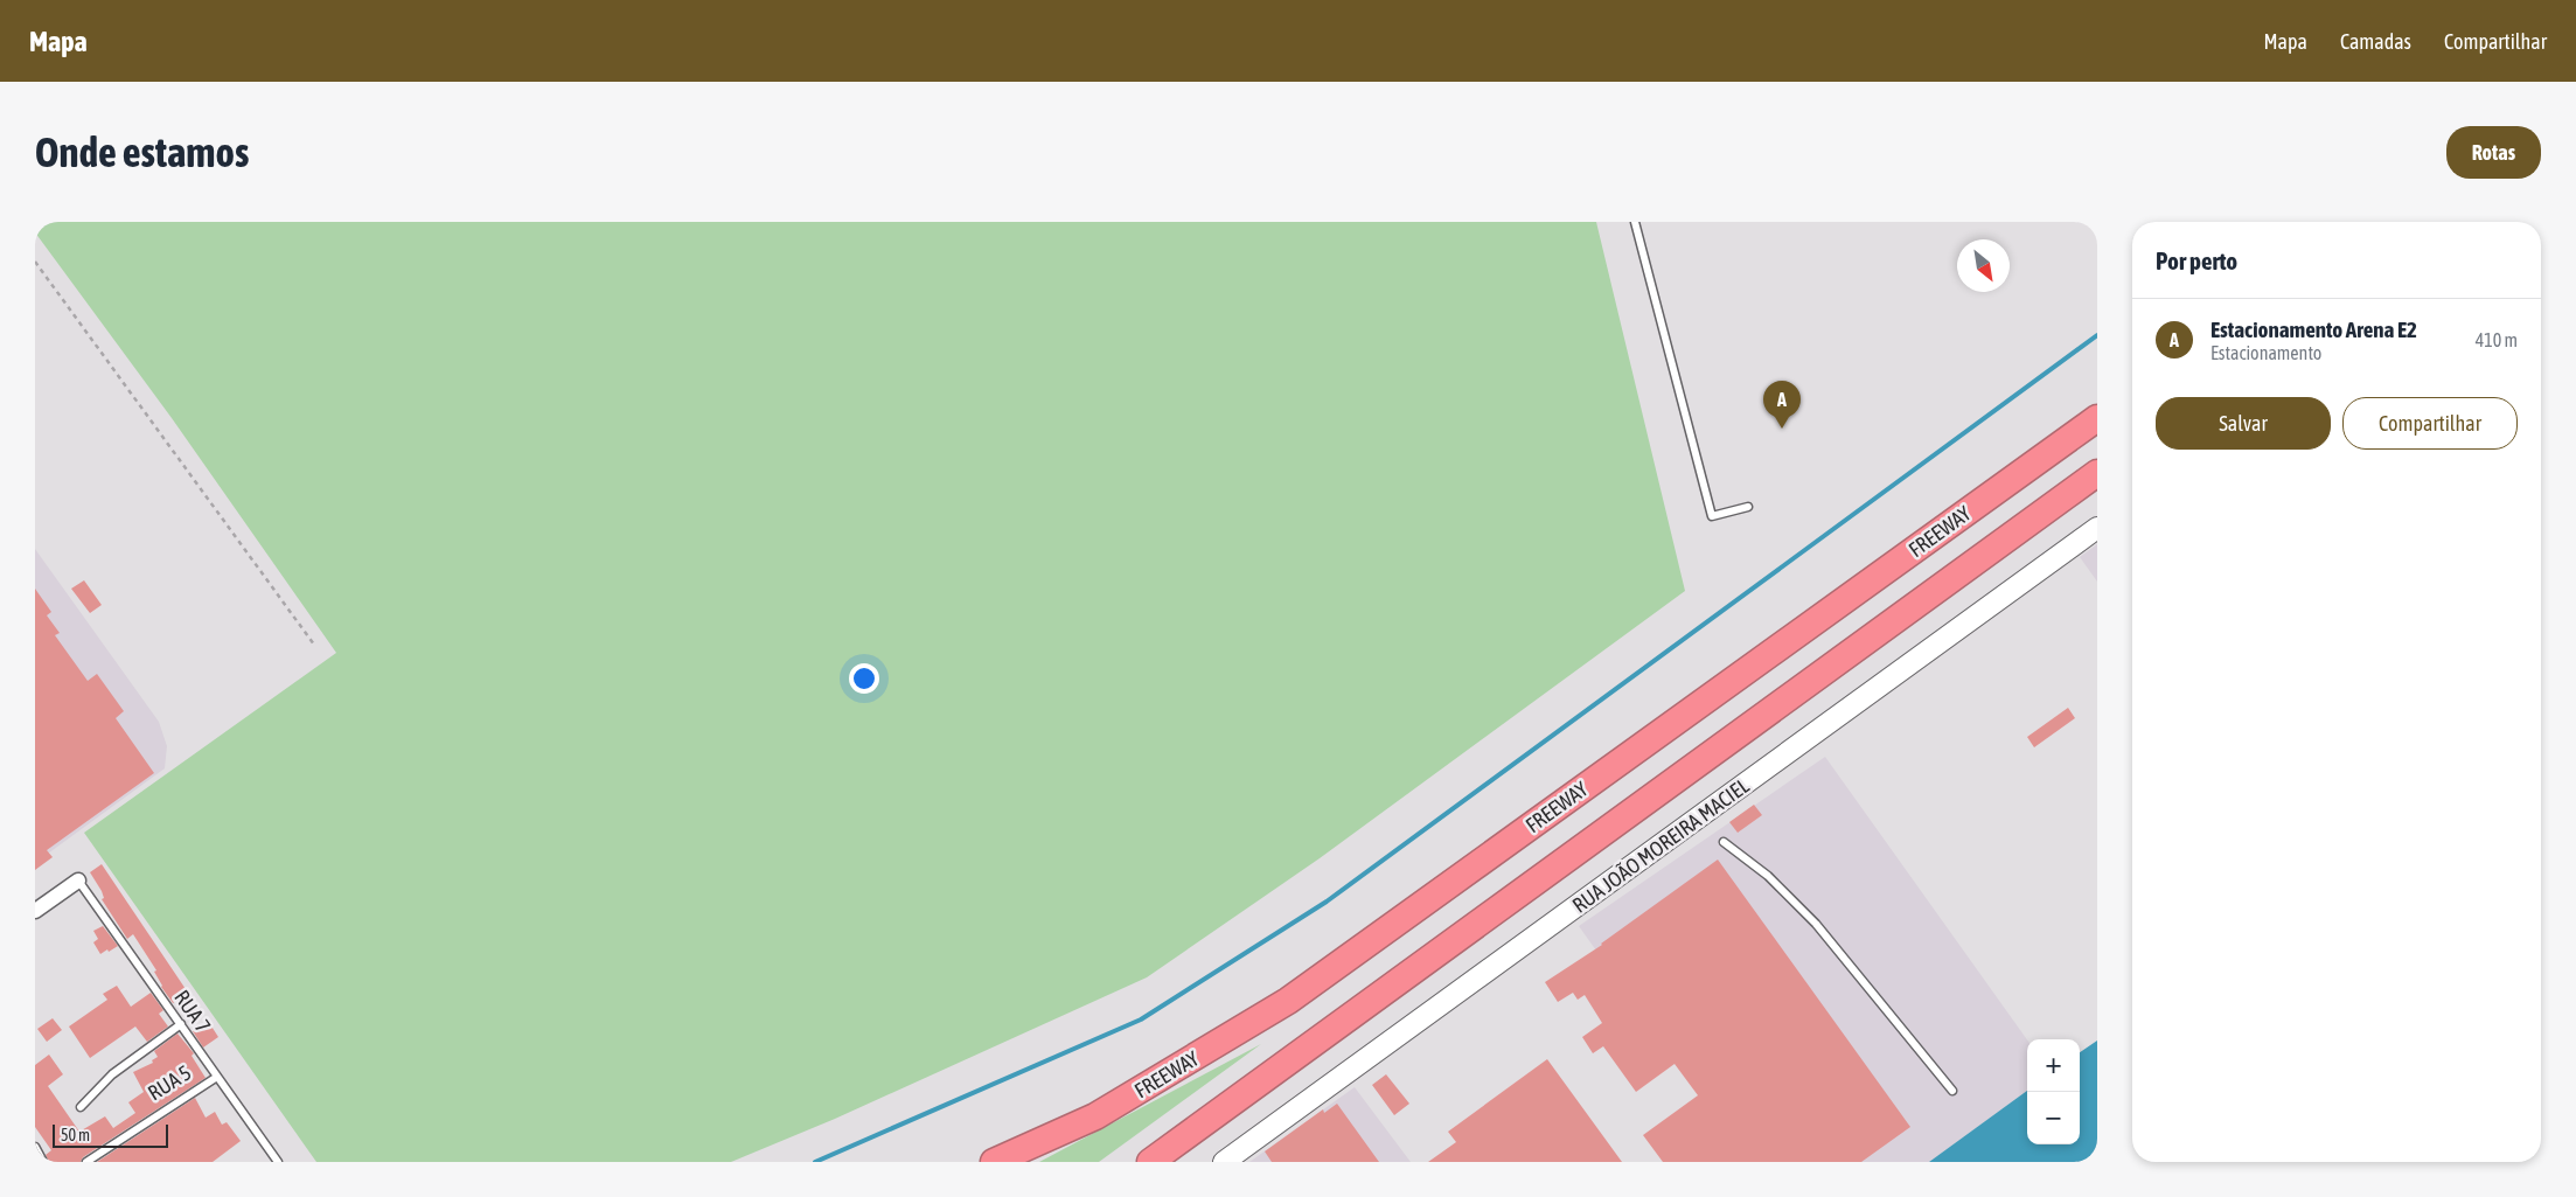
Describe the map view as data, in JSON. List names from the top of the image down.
{
  "streets": {
    "highway": ["FREEWAY"],
    "street": ["RUA JOÃO MOREIRA MACIEL"],
    "lane": ["RUA 7", "RUA 5"]
  },
  "crossings": [
    ["RUA 7", "RUA 5"]
  ],
  "scale_bar": "50 m",
  "north": "bottom right",
  "page": {
    "header": "Mapa",
    "nav": ["Mapa", "Camadas", "Compartilhar"],
    "buttons": [
      "Rotas",
      ["Salvar", "Compartilhar"]
    ],
    "title": "Onde estamos",
    "heading": "Por perto",
    "list": [
      {
        "mark": "A",
        "name": "Estacionamento Arena E2",
        "note": "Estacionamento",
        "value": "410 m"
      }
    ],
    "pins": "A",
    "map_buttons": ["+", "−"],
    "scale": "50 m"
  }
}
